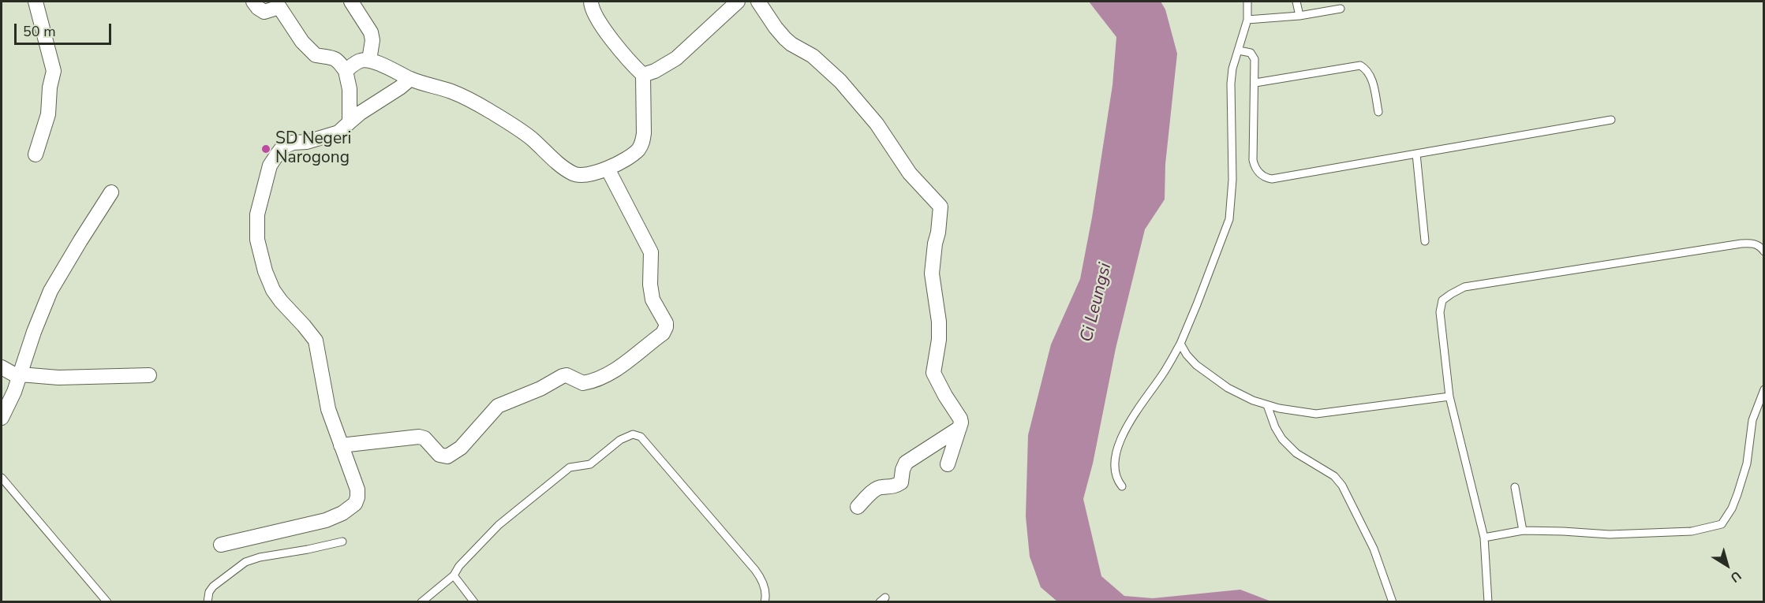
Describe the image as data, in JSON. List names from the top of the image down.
{
  "water": ["Ci Leungsi"],
  "places": ["SD Negeri Narogong"],
  "scale_bar": "50 m",
  "north": "bottom right"
}
